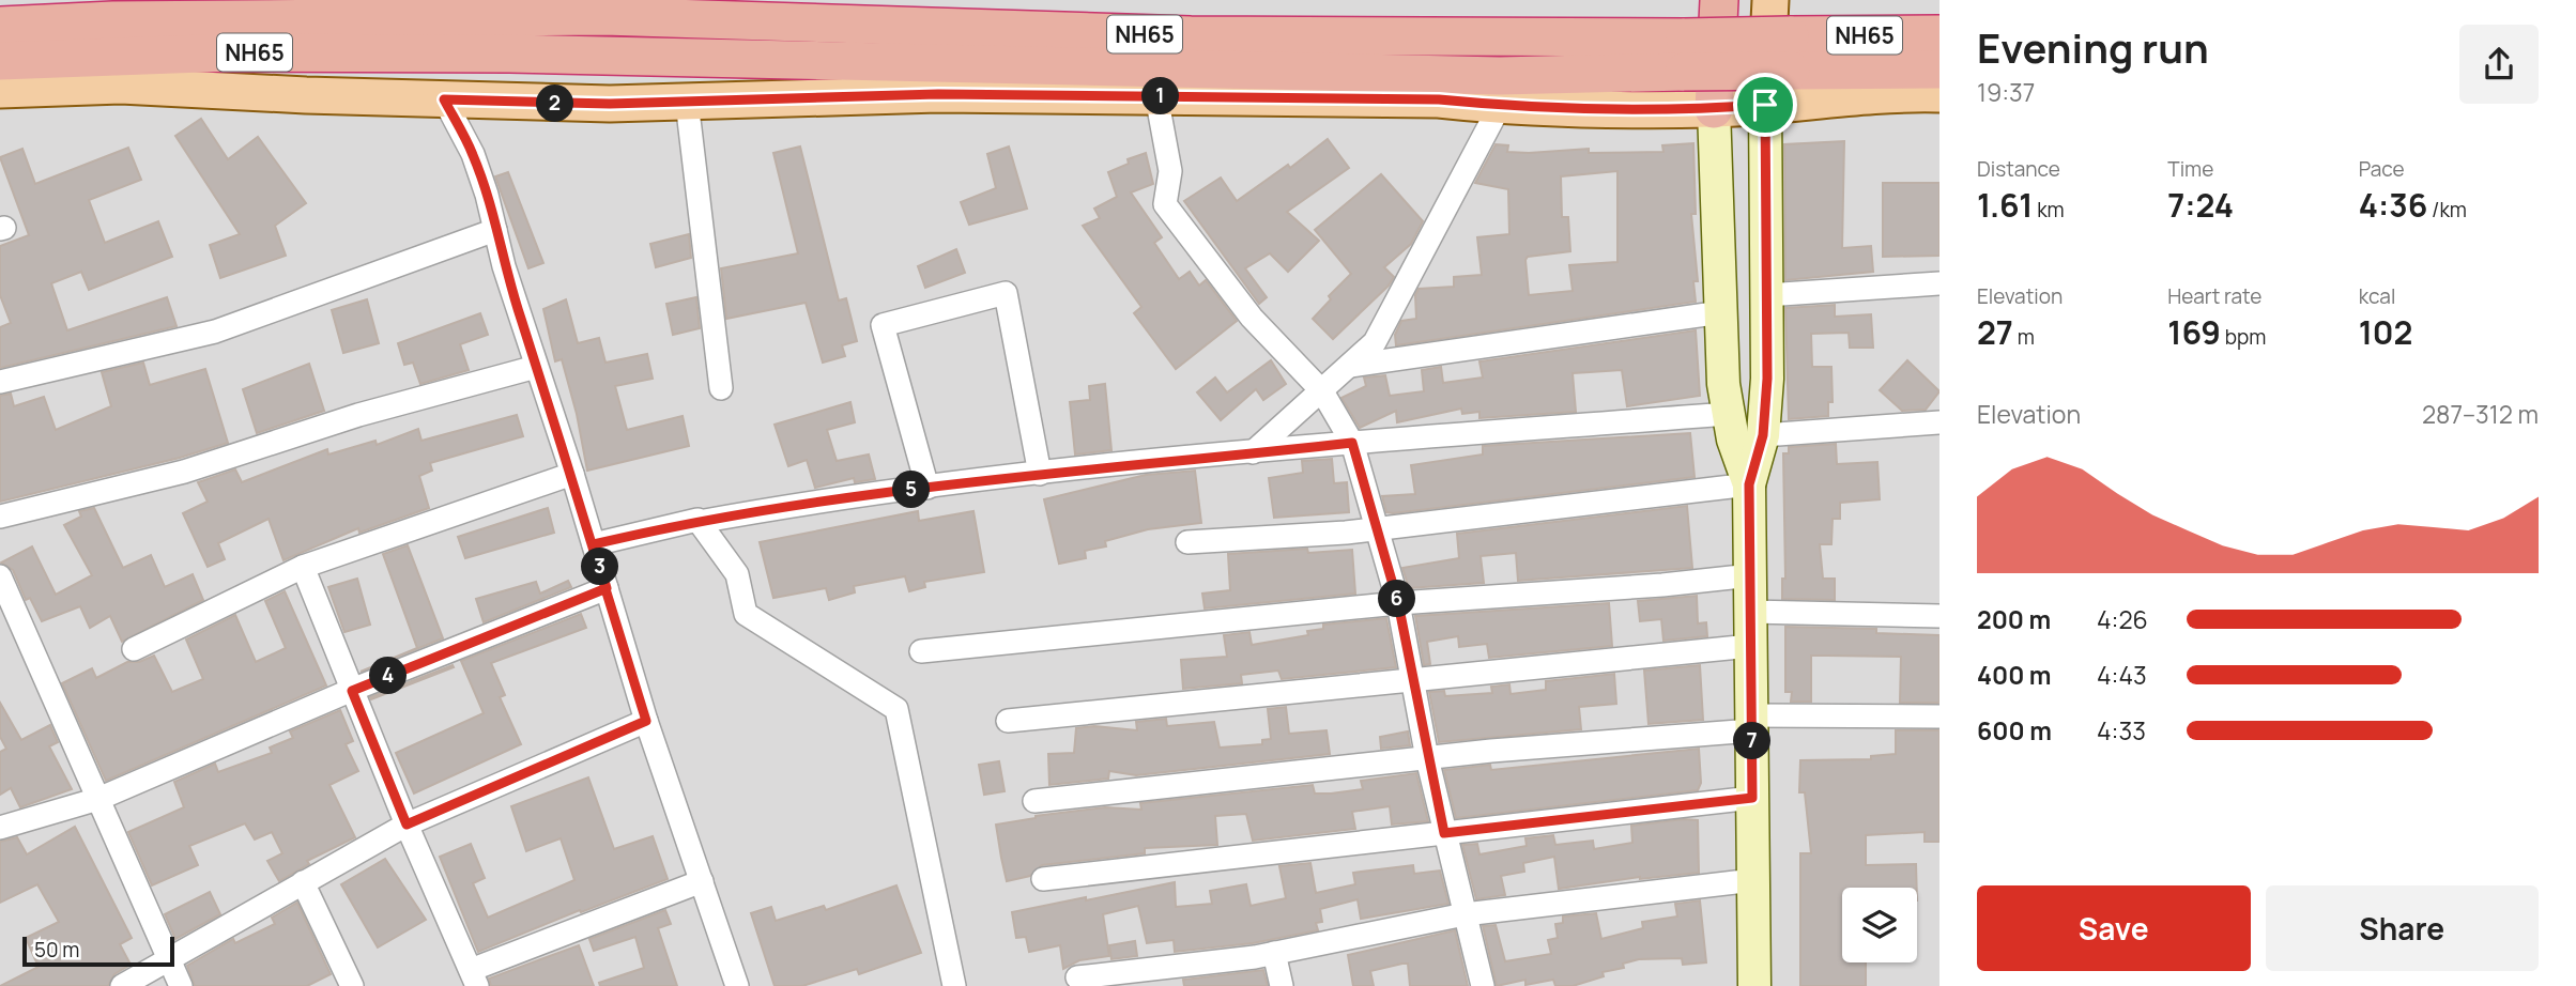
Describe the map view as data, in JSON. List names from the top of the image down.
{
  "streets": {
    "highway": ["NH65"]
  },
  "scale_bar": "50 m",
  "page": {
    "heading": ["Evening run", "19:37"],
    "pins": [
      "1",
      "2",
      "5",
      "3",
      "6",
      "4",
      "7"
    ],
    "stats": [
      ["Distance", "1.61 km"],
      ["Time", "7:24"],
      ["Pace", "4:36 /km"],
      ["Elevation", "27 m"],
      ["Heart rate", "169 bpm"],
      ["kcal", "102"]
    ],
    "chart": ["Elevation", "287–312 m"],
    "list": [
      {
        "name": "200 m",
        "note": "4:26"
      },
      {
        "name": "400 m",
        "note": "4:43"
      },
      {
        "name": "600 m",
        "note": "4:33"
      }
    ],
    "buttons": ["Save", "Share"],
    "scale": "50 m"
  }
}
